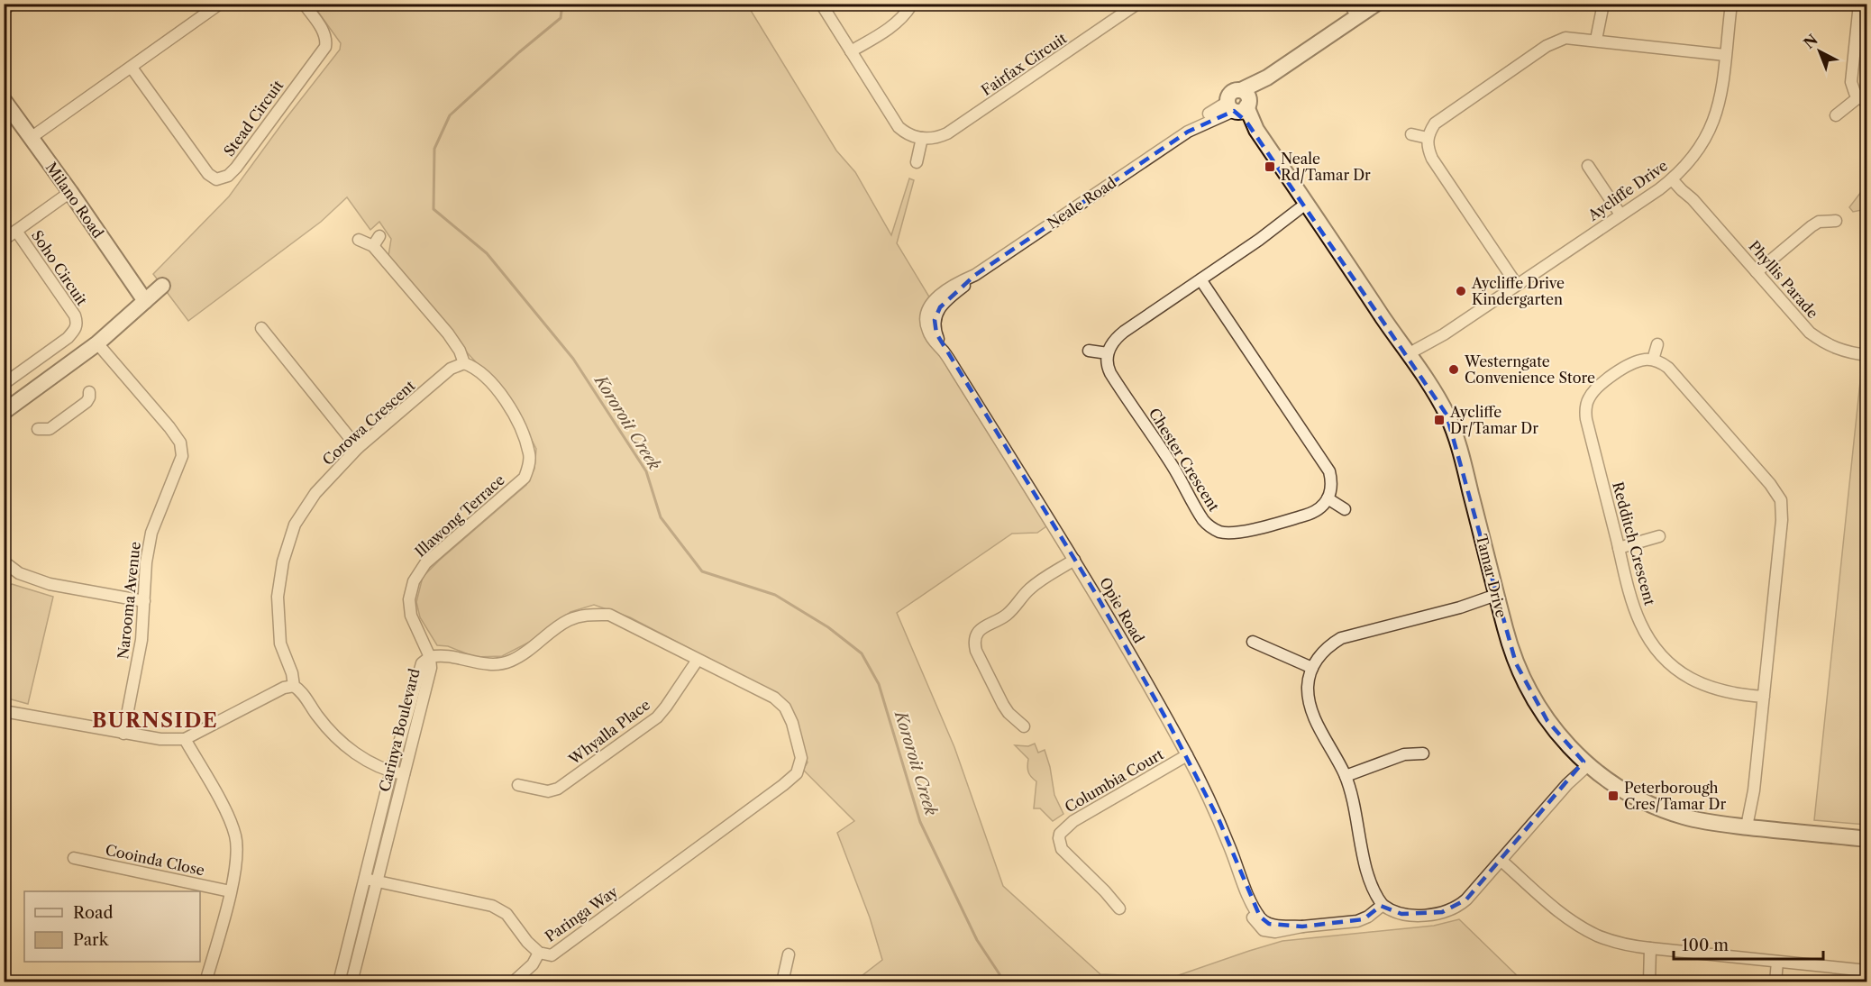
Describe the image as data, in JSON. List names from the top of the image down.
{
  "streets": {
    "street": [
      "Fairfax Circuit",
      "Stead Circuit",
      "Aycliffe Drive",
      "Milano Road",
      "Neale Road",
      "Soho Circuit",
      "Phyllis Parade",
      "Corowa Crescent",
      "Chester Crescent",
      "Illawong Terrace",
      "Redditch Crescent",
      "Tamar Drive",
      "Narooma Avenue",
      "Opie Road",
      "Carinya Boulevard",
      "Whyalla Place",
      "Columbia Court",
      "Cooinda Close",
      "Paringa Way"
    ]
  },
  "crossings": [
    ["Aycliffe Drive", "Phyllis Parade"],
    ["Aycliffe Drive", "Tamar Drive"],
    ["Neale Road", "Tamar Drive"],
    ["Neale Road", "Opie Road"],
    ["Corowa Crescent", "Illawong Terrace"],
    ["Corowa Crescent", "Carinya Boulevard"],
    ["Illawong Terrace", "Carinya Boulevard"],
    ["Opie Road", "Columbia Court"],
    ["Carinya Boulevard", "Paringa Way"],
    ["Whyalla Place", "Paringa Way"]
  ],
  "districts": ["BURNSIDE"],
  "water": ["Kororoit Creek"],
  "places": {
    "transit": ["Neale Rd/Tamar Dr", "Aycliffe Dr/Tamar Dr", "Peterborough Cres/Tamar Dr"],
    "other": ["Aycliffe Drive Kindergarten", "Westerngate Convenience Store"]
  },
  "legend": ["Road", "Park"],
  "scale_bar": "100 m",
  "north": "top left"
}
